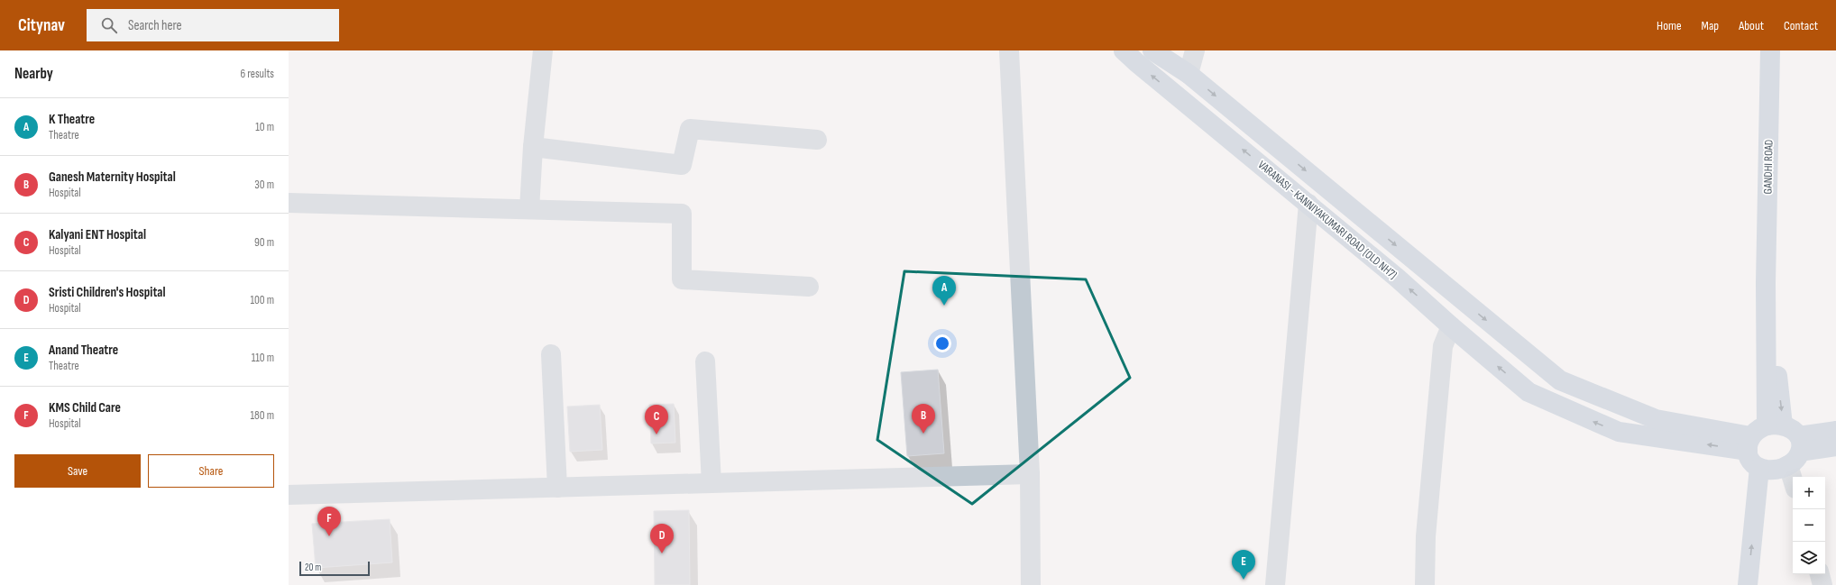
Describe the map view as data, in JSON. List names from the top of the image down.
{
  "streets": {
    "main road": ["GANDHI ROAD", "VARANASI - KANNIYAKUMARI ROAD (OLD NH7)"]
  },
  "scale_bar": "20 m",
  "page": {
    "header": "Citynav",
    "search": "Search here",
    "nav": [
      "Home",
      "Map",
      "About",
      "Contact"
    ],
    "heading": ["Nearby", "6 results"],
    "list": [
      {
        "mark": "A",
        "name": "K Theatre",
        "note": "Theatre",
        "value": "10 m"
      },
      {
        "mark": "B",
        "name": "Ganesh Maternity Hospital",
        "note": "Hospital",
        "value": "30 m"
      },
      {
        "mark": "C",
        "name": "Kalyani ENT Hospital",
        "note": "Hospital",
        "value": "90 m"
      },
      {
        "mark": "D",
        "name": "Sristi Children's Hospital",
        "note": "Hospital",
        "value": "100 m"
      },
      {
        "mark": "E",
        "name": "Anand Theatre",
        "note": "Theatre",
        "value": "110 m"
      },
      {
        "mark": "F",
        "name": "KMS Child Care",
        "note": "Hospital",
        "value": "180 m"
      }
    ],
    "pins": [
      "A",
      "B",
      "C",
      "F",
      "D",
      "E"
    ],
    "buttons": ["Save", "Share"],
    "map_buttons": ["+", "−"],
    "scale": "20 m"
  }
}
